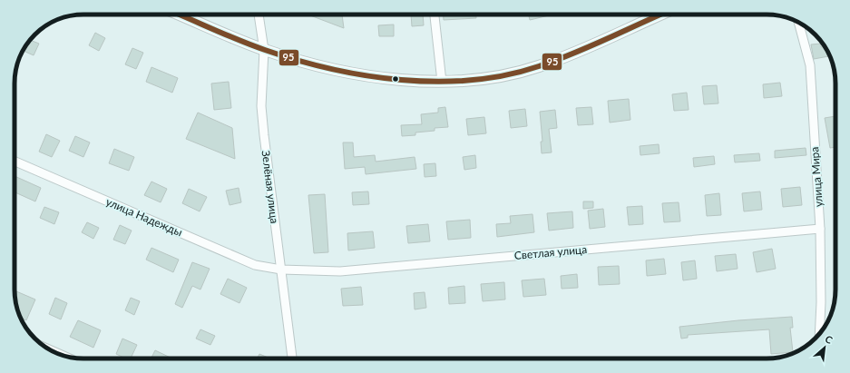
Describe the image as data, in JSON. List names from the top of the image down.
{
  "streets": {
    "street": [
      "улица Мира",
      "Зелёная улица",
      "улица Надежды",
      "Светлая улица"
    ]
  },
  "crossings": [
    ["улица Мира", "Светлая улица"],
    ["Зелёная улица", "улица Надежды"],
    ["Зелёная улица", "Светлая улица"],
    ["улица Надежды", "Светлая улица"]
  ],
  "lines": ["transit line 95"],
  "north": "top right"
}
